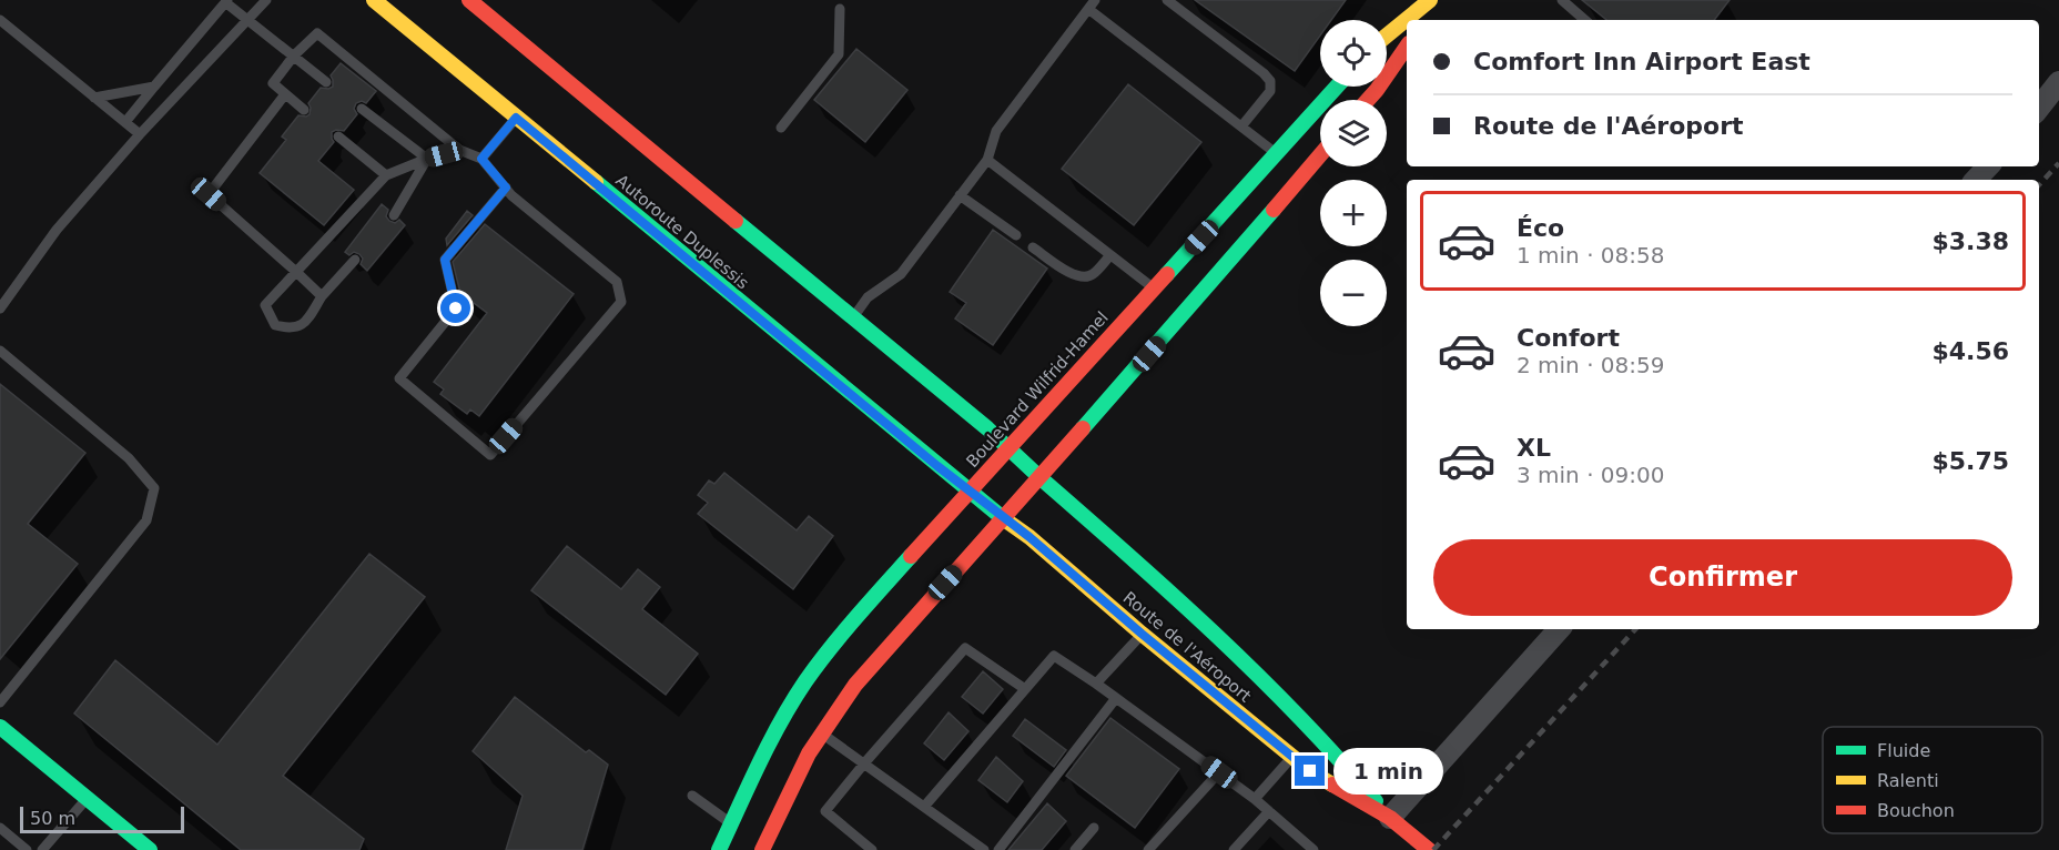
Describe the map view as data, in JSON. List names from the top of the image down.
{
  "streets": {
    "main road": ["Autoroute Duplessis", "Boulevard Wilfrid-Hamel", "Route de l'Aéroport"]
  },
  "crossings": [
    ["Autoroute Duplessis", "Boulevard Wilfrid-Hamel"],
    ["Autoroute Duplessis", "Route de l'Aéroport"],
    ["Boulevard Wilfrid-Hamel", "Route de l'Aéroport"]
  ],
  "legend": ["Fluide", "Ralenti", "Bouchon"],
  "scale_bar": "50 m",
  "page": {
    "map_buttons": ["+", "−"],
    "banner": ["Comfort Inn Airport East", "Route de l'Aéroport"],
    "list": [
      {
        "name": "Éco",
        "note": "1 min · 08:58",
        "value": "$3.38"
      },
      {
        "name": "Confort",
        "note": "2 min · 08:59",
        "value": "$4.56"
      },
      {
        "name": "XL",
        "note": "3 min · 09:00",
        "value": "$5.75"
      }
    ],
    "buttons": "Confirmer",
    "bubble": "1 min",
    "scale": "50 m"
  }
}
